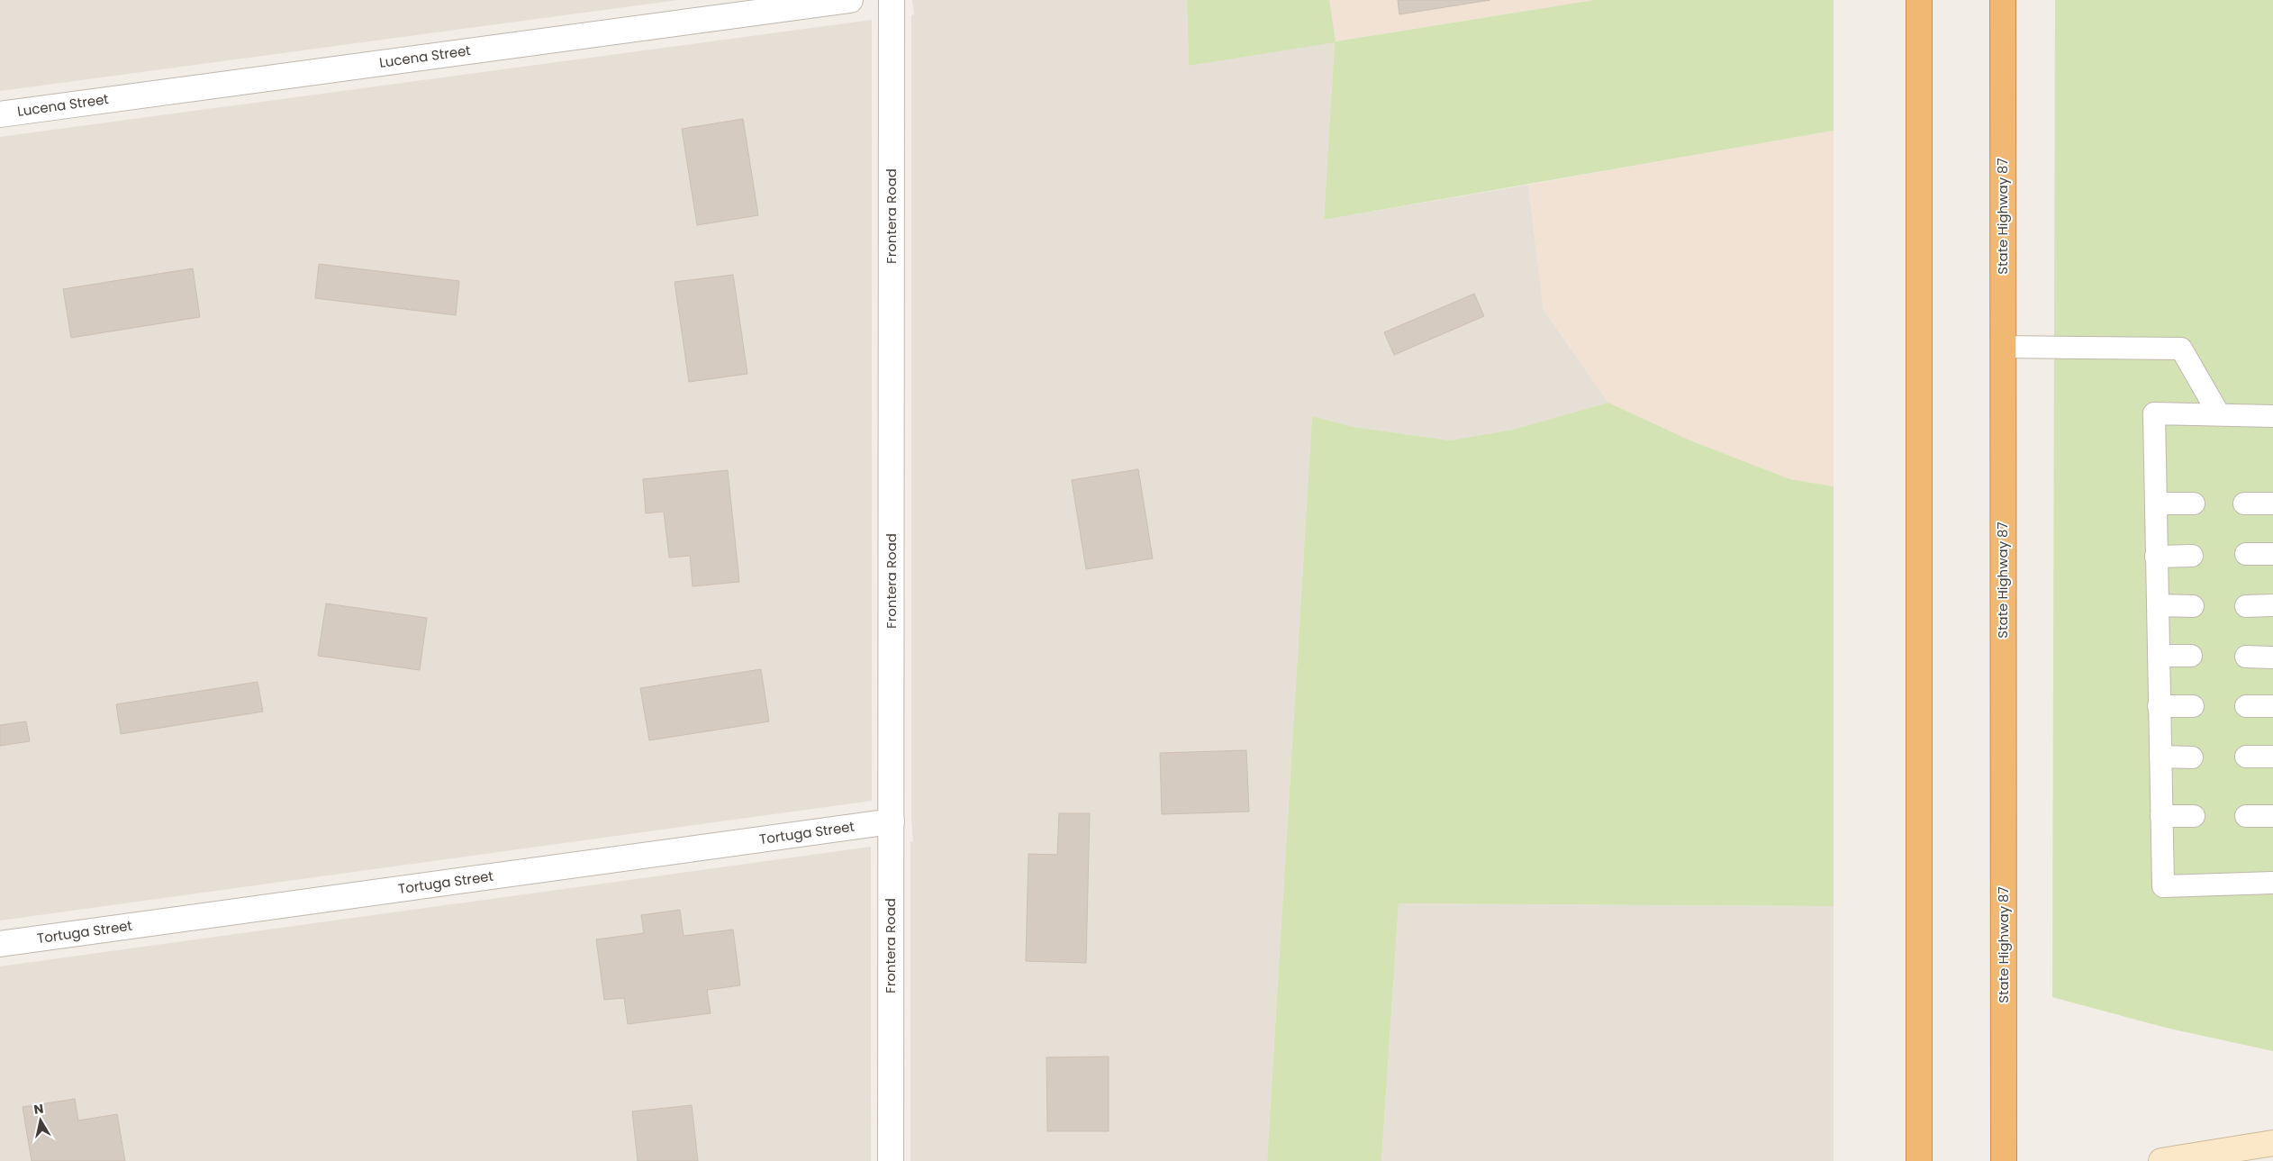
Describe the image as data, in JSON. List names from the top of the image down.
{
  "streets": {
    "highway": ["State Highway 87"],
    "street": ["Lucena Street", "Frontera Road", "Tortuga Street"]
  },
  "crossings": [
    ["Frontera Road", "Tortuga Street"]
  ],
  "north": "top"
}
